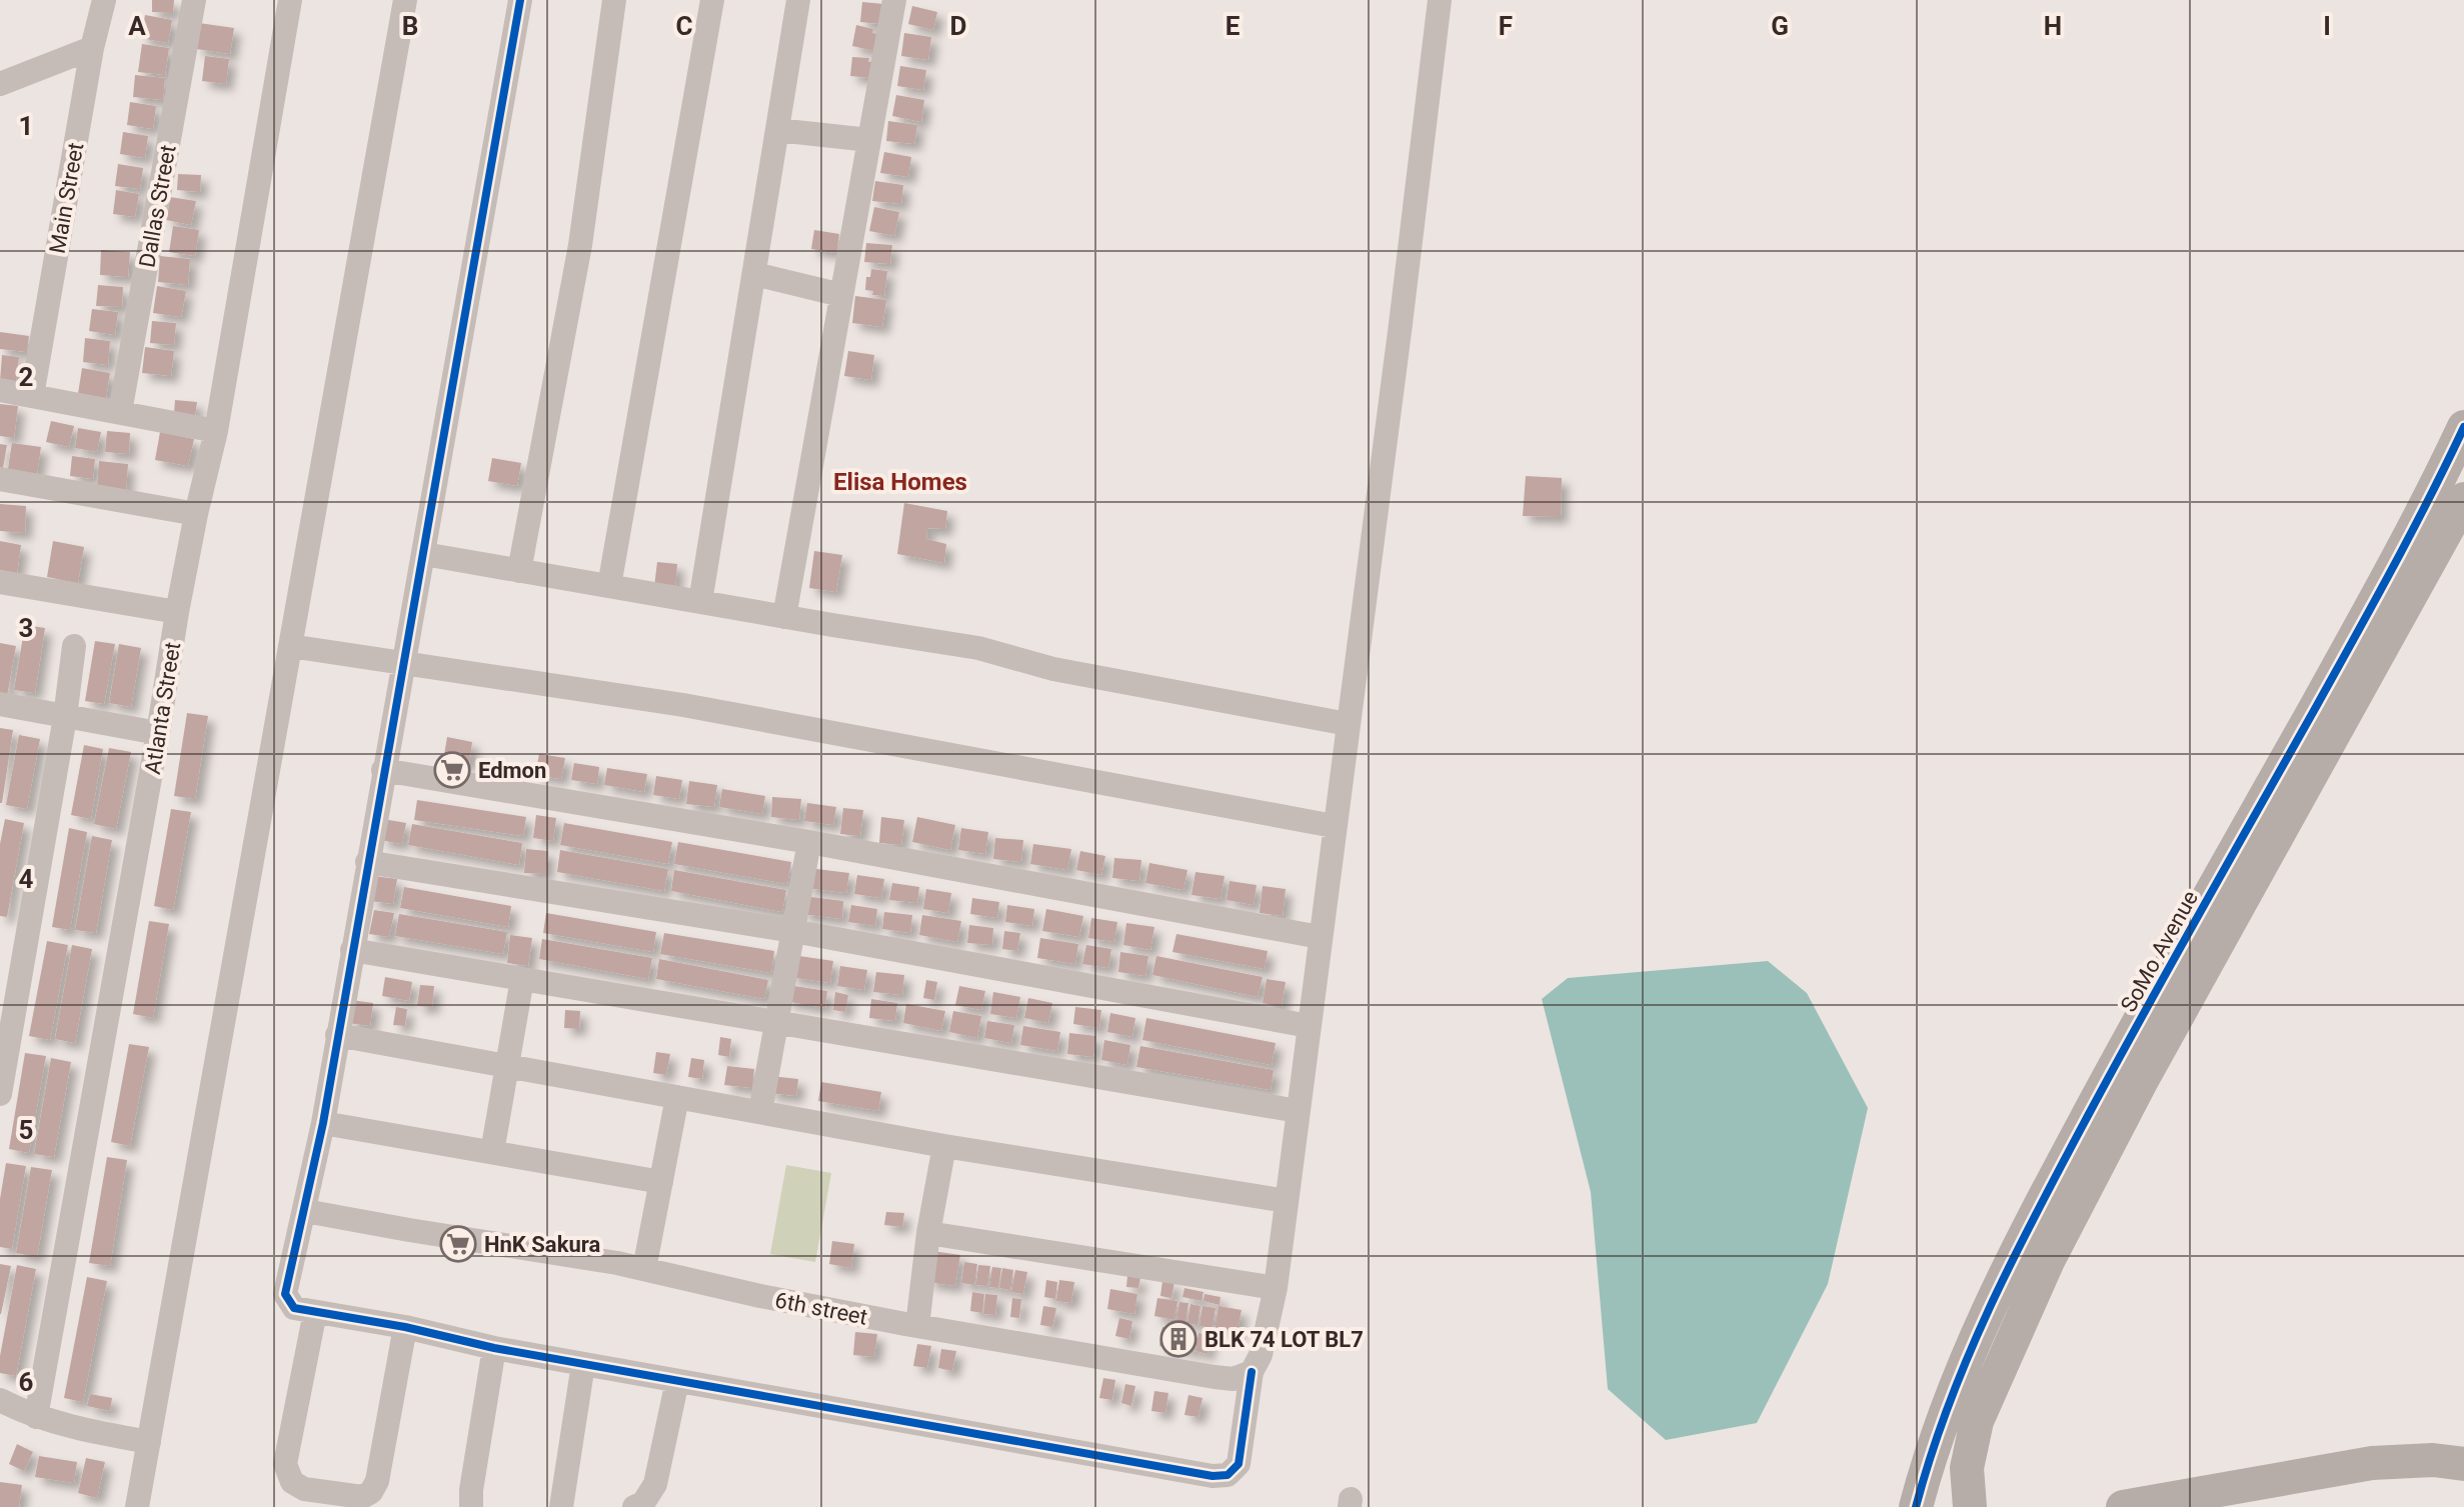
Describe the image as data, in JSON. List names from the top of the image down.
{
  "streets": {
    "street": [
      "Main Street",
      "Dallas Street",
      "Atlanta Street",
      "SoMo Avenue",
      "6th street"
    ]
  },
  "districts": ["Elisa Homes"],
  "places": {
    "supermarket": ["Edmon", "HnK Sakura"],
    "building": ["BLK 74 LOT BL7"]
  },
  "grid": {
    "columns": [
      "A",
      "B",
      "C",
      "D",
      "E",
      "F",
      "G",
      "H",
      "I"
    ],
    "rows": [
      "1",
      "2",
      "3",
      "4",
      "5",
      "6"
    ]
  }
}
